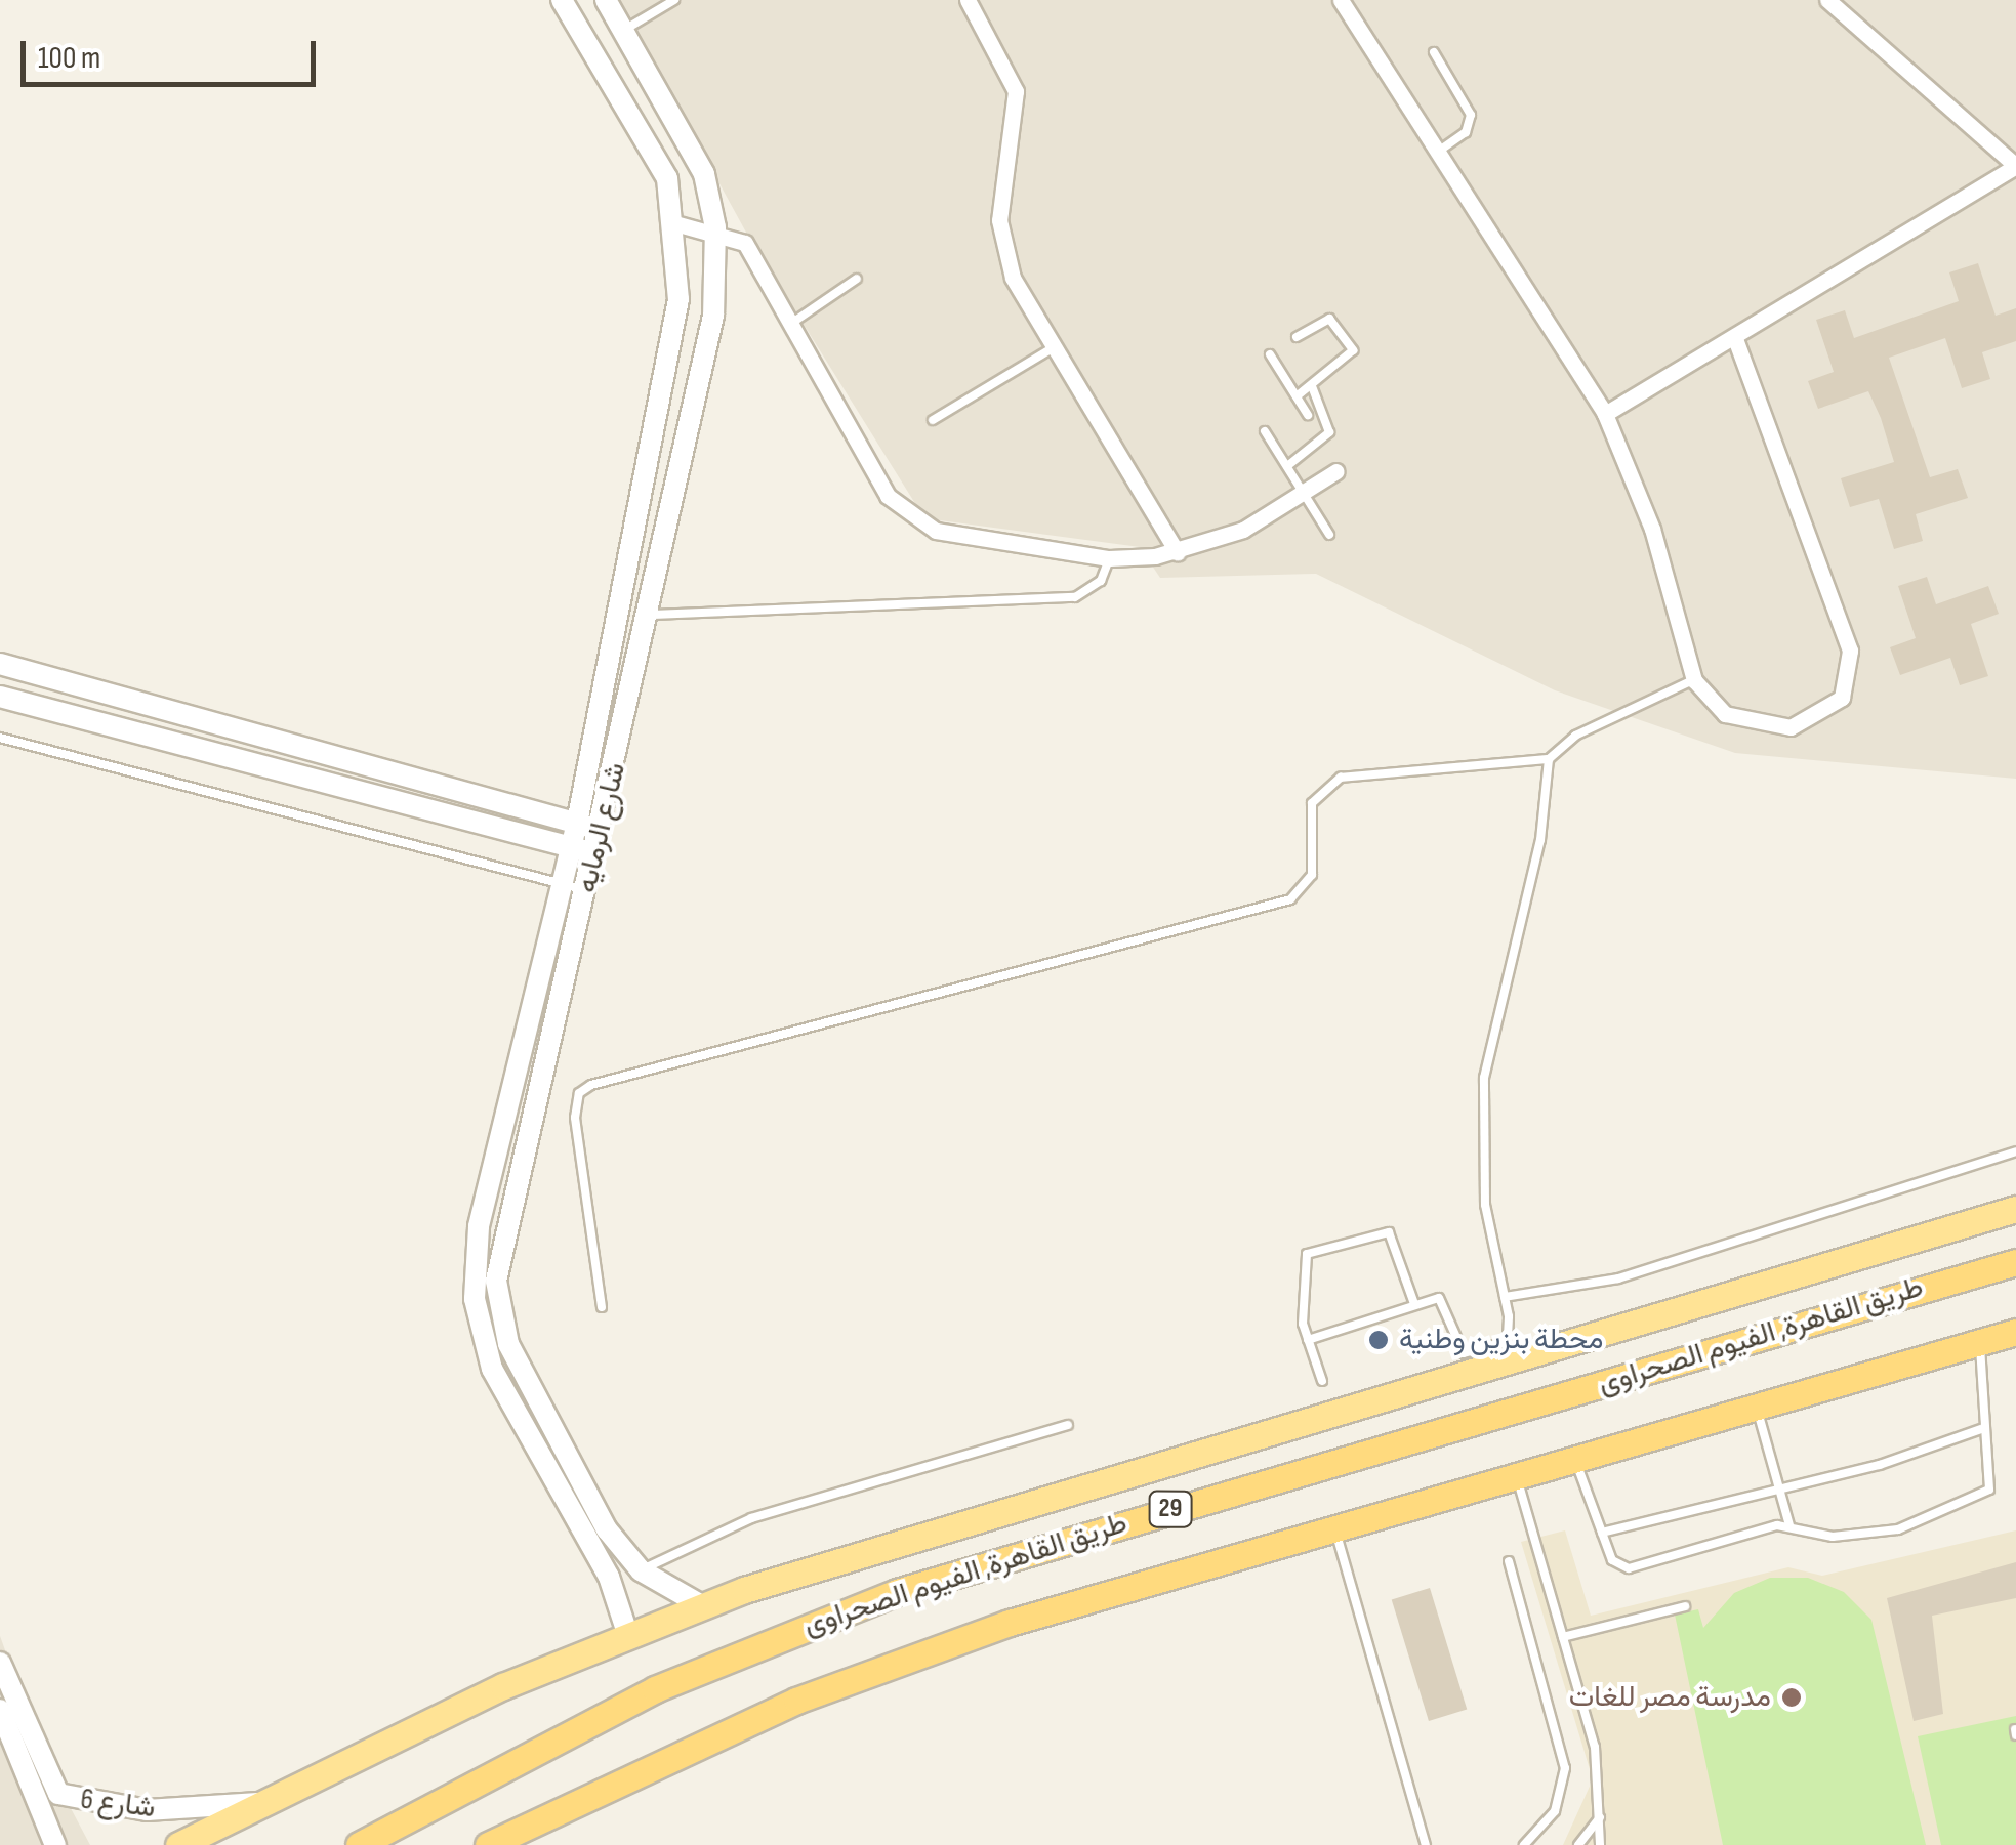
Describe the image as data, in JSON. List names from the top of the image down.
{
  "streets": {
    "highway": ["طريق القاهرة, الفيوم الصحراوى", "29"],
    "street": ["شارع الرمايه", "شارع 6"]
  },
  "places": ["محطة بنزين وطنية", "مدرسة مصر للغات"],
  "scale_bar": "100 m"
}
